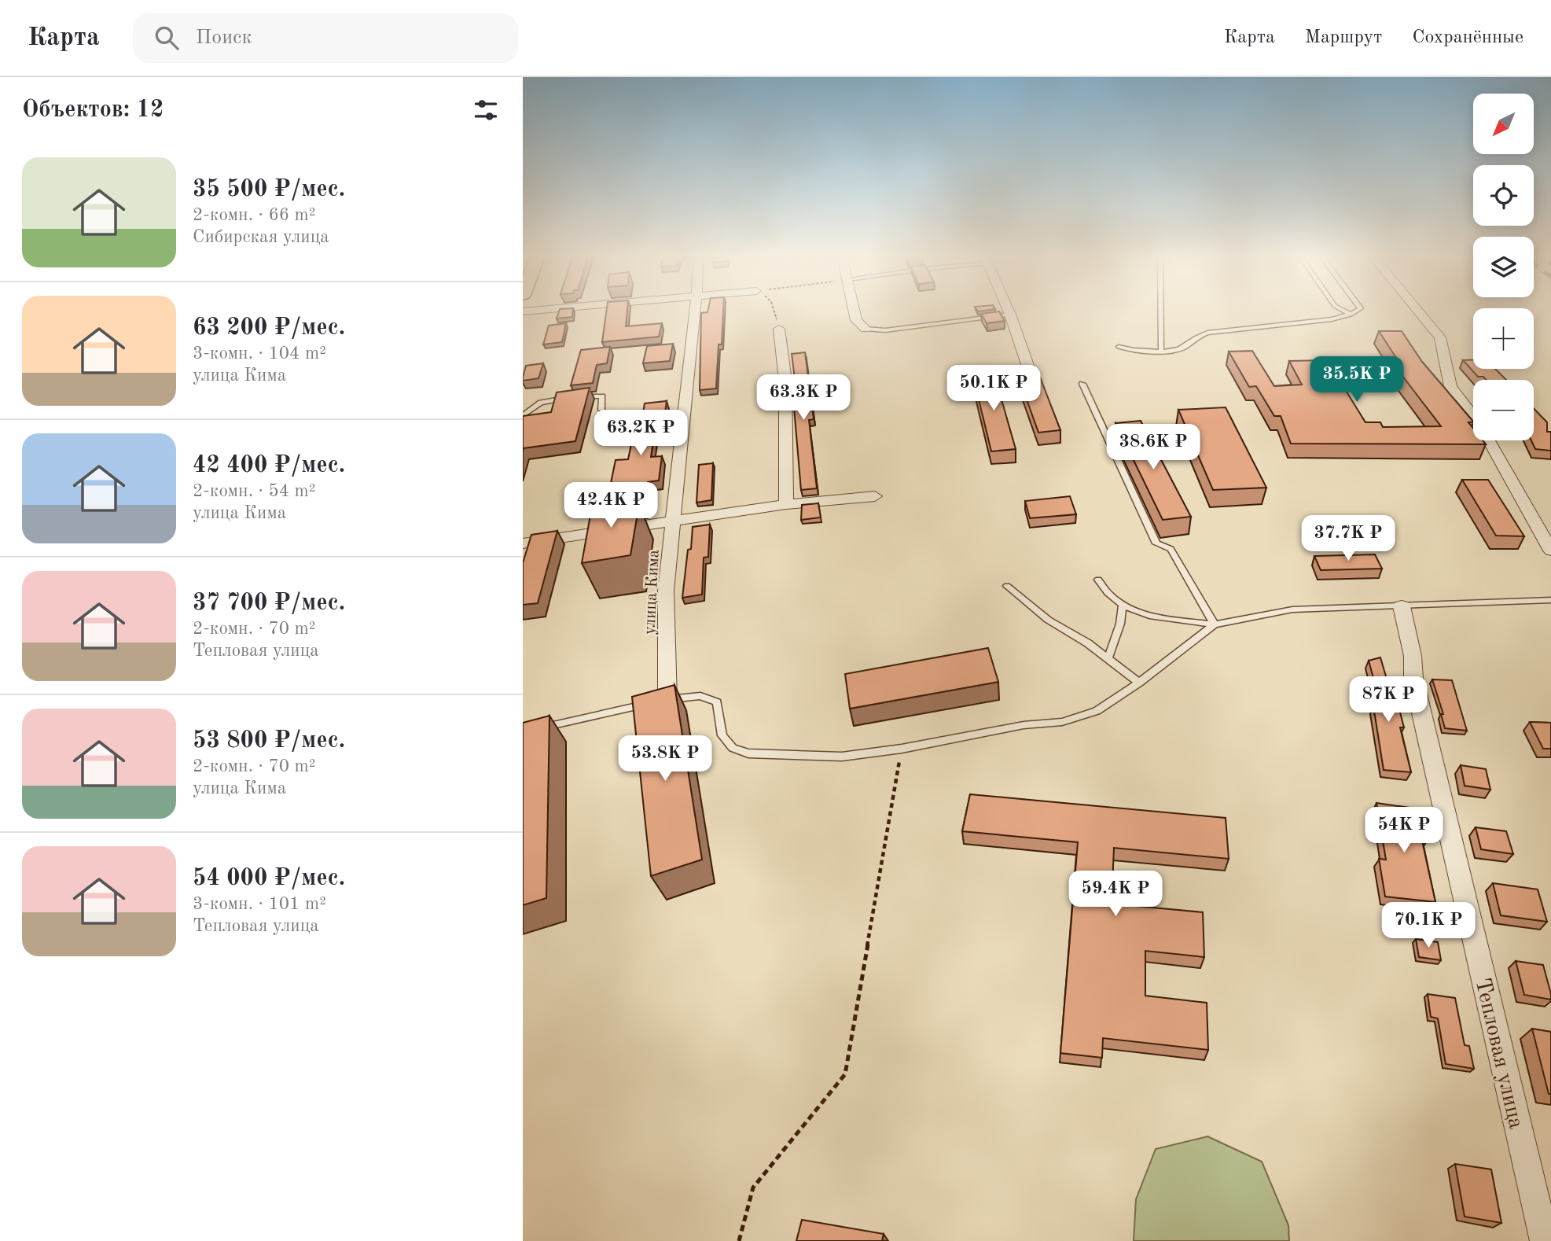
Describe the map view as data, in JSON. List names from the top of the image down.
{
  "streets": {
    "street": ["улица Кима", "Тепловая улица"]
  },
  "north": "bottom left",
  "page": {
    "header": "Карта",
    "search": "Поиск",
    "nav": ["Карта", "Маршрут", "Сохранённые"],
    "heading": "Объектов: 12",
    "map_buttons": ["+", "−"],
    "list": [
      {
        "name": "35 500 ₽/мес.",
        "note": "2-комн. · 66 m² · Сибирская улица"
      },
      {
        "name": "63 200 ₽/мес.",
        "note": "3-комн. · 104 m² · улица Кима"
      },
      {
        "name": "42 400 ₽/мес.",
        "note": "2-комн. · 54 m² · улица Кима"
      },
      {
        "name": "37 700 ₽/мес.",
        "note": "2-комн. · 70 m² · Тепловая улица"
      },
      {
        "name": "53 800 ₽/мес.",
        "note": "2-комн. · 70 m² · улица Кима"
      },
      {
        "name": "54 000 ₽/мес.",
        "note": "3-комн. · 101 m² · Тепловая улица"
      }
    ],
    "price": [
      "35.5K ₽",
      "50.1K ₽",
      "63.3K ₽",
      "63.2K ₽",
      "38.6K ₽",
      "42.4K ₽",
      "37.7K ₽",
      "87K ₽",
      "53.8K ₽",
      "54K ₽",
      "59.4K ₽",
      "70.1K ₽"
    ]
  }
}
